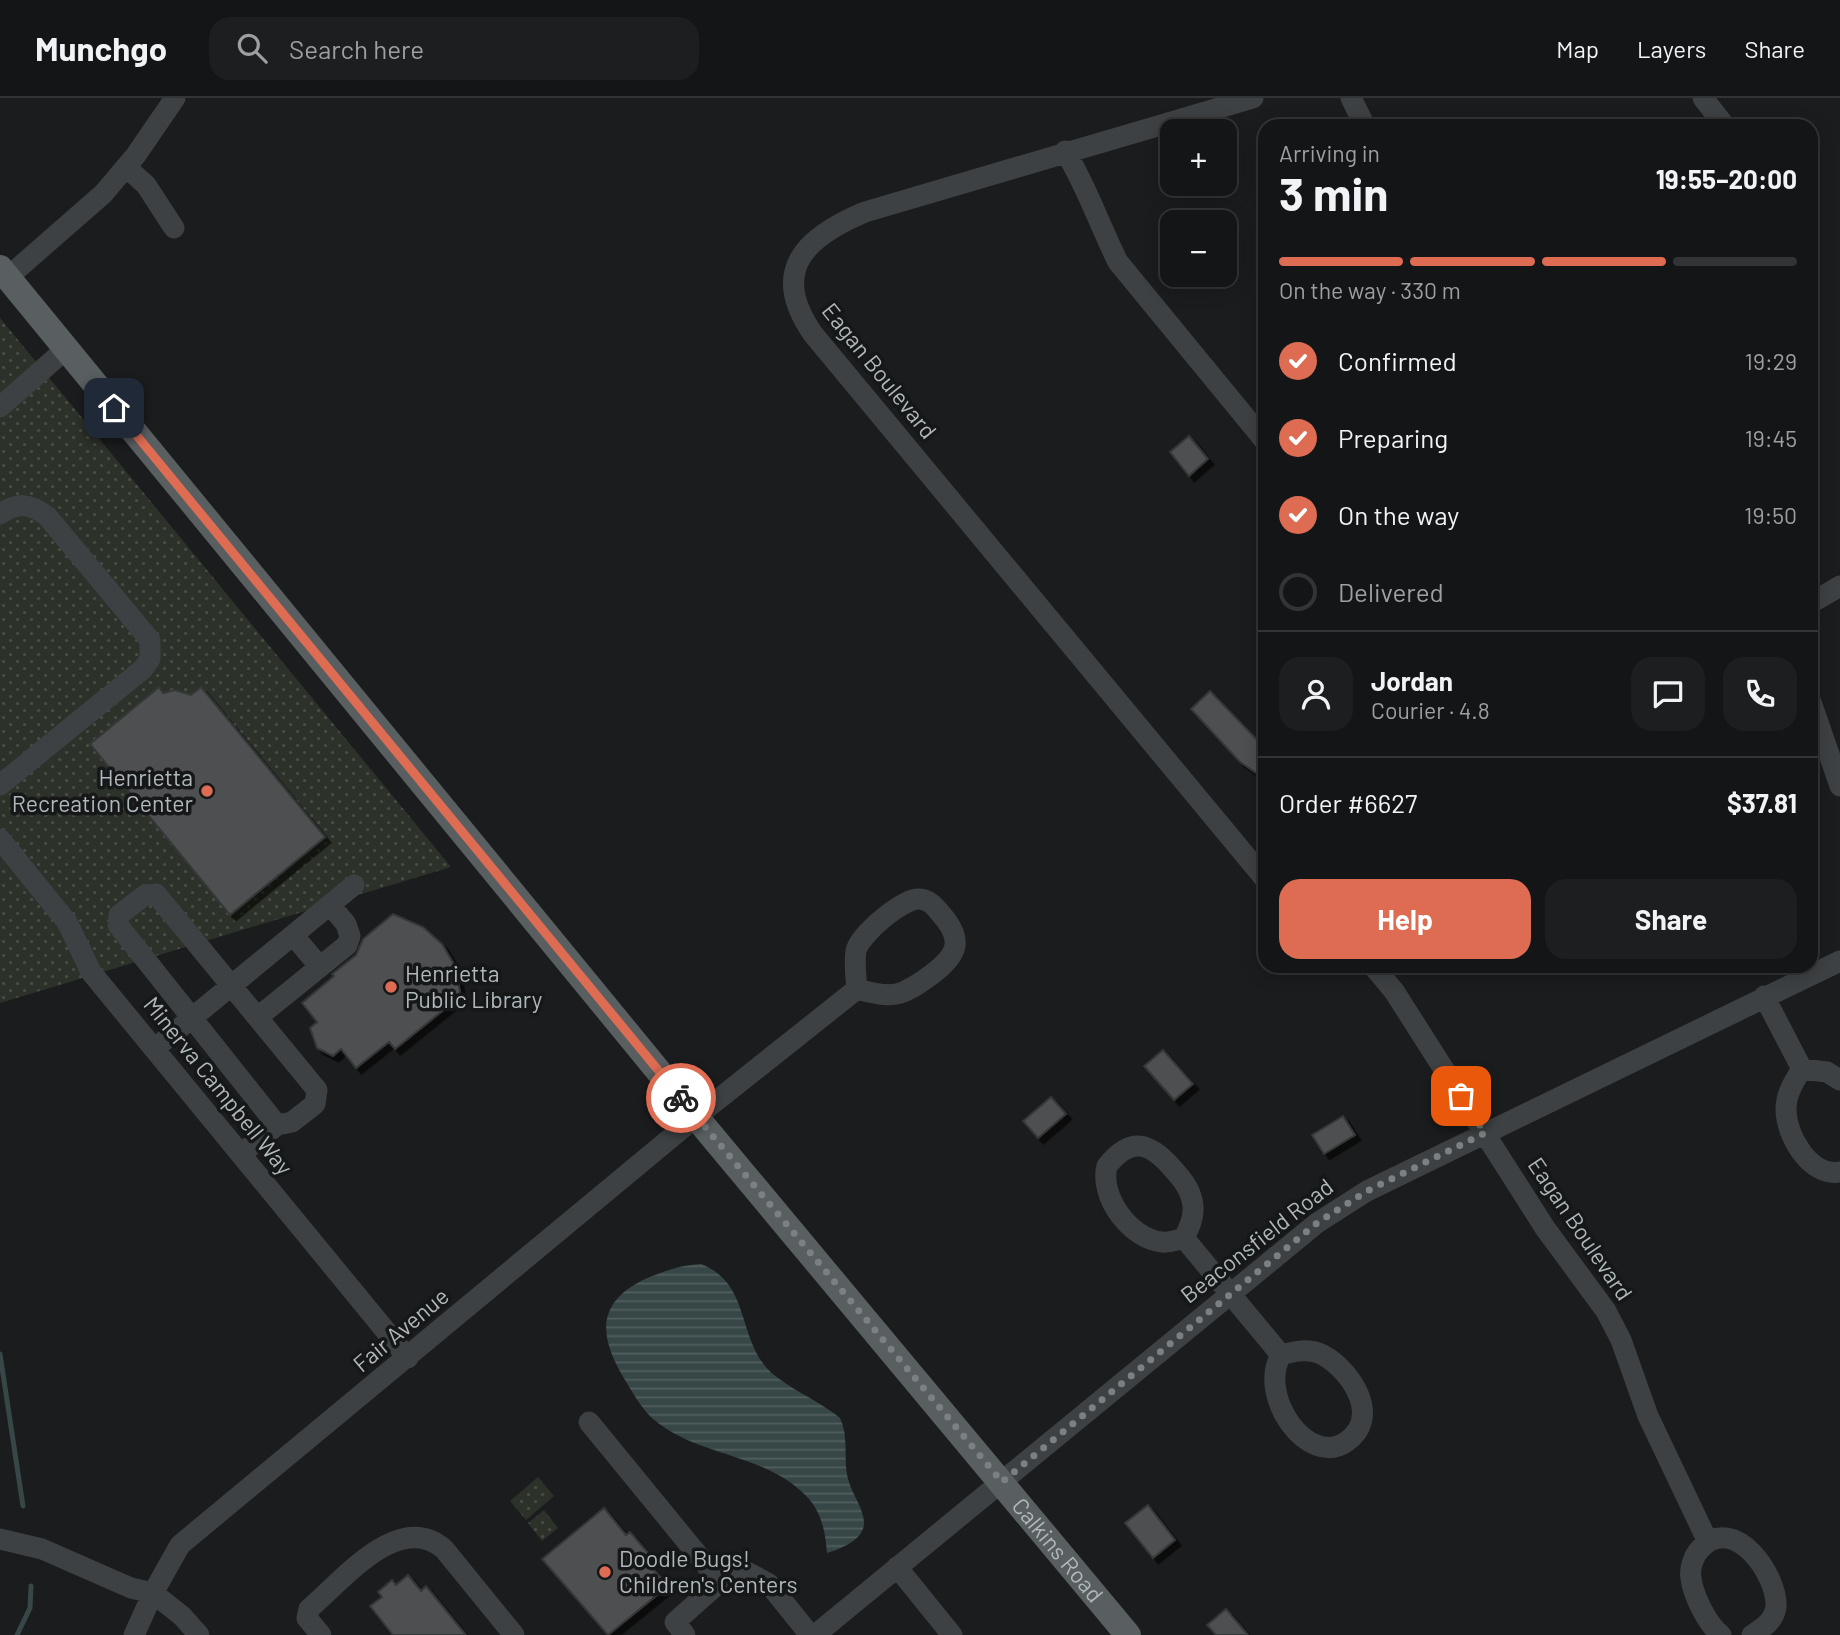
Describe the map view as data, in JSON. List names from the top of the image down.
{
  "streets": {
    "main road": ["Calkins Road"],
    "street": [
      "Eagan Boulevard",
      "Minerva Campbell Way",
      "Beaconsfield Road",
      "Fair Avenue"
    ]
  },
  "crossings": [
    ["Eagan Boulevard", "Beaconsfield Road"],
    ["Minerva Campbell Way", "Fair Avenue"],
    ["Beaconsfield Road", "Calkins Road"],
    ["Fair Avenue", "Calkins Road"]
  ],
  "places": ["Henrietta Recreation Center", "Henrietta Public Library", "Doodle Bugs! Children's Centers"],
  "page": {
    "header": "Munchgo",
    "search": "Search here",
    "nav": ["Map", "Layers", "Share"],
    "map_buttons": ["+", "−"],
    "heading": ["3 min", "Arriving in", "19:55–20:00"],
    "panel": [
      "Jordan",
      "Courier · 4.8",
      "Order #6627",
      "$37.81"
    ],
    "bar": "On the way · 330 m",
    "list": [
      ["Confirmed", "19:29"],
      ["Preparing", "19:45"],
      ["On the way", "19:50"],
      "Delivered"
    ],
    "buttons": ["Help", "Share"]
  }
}
